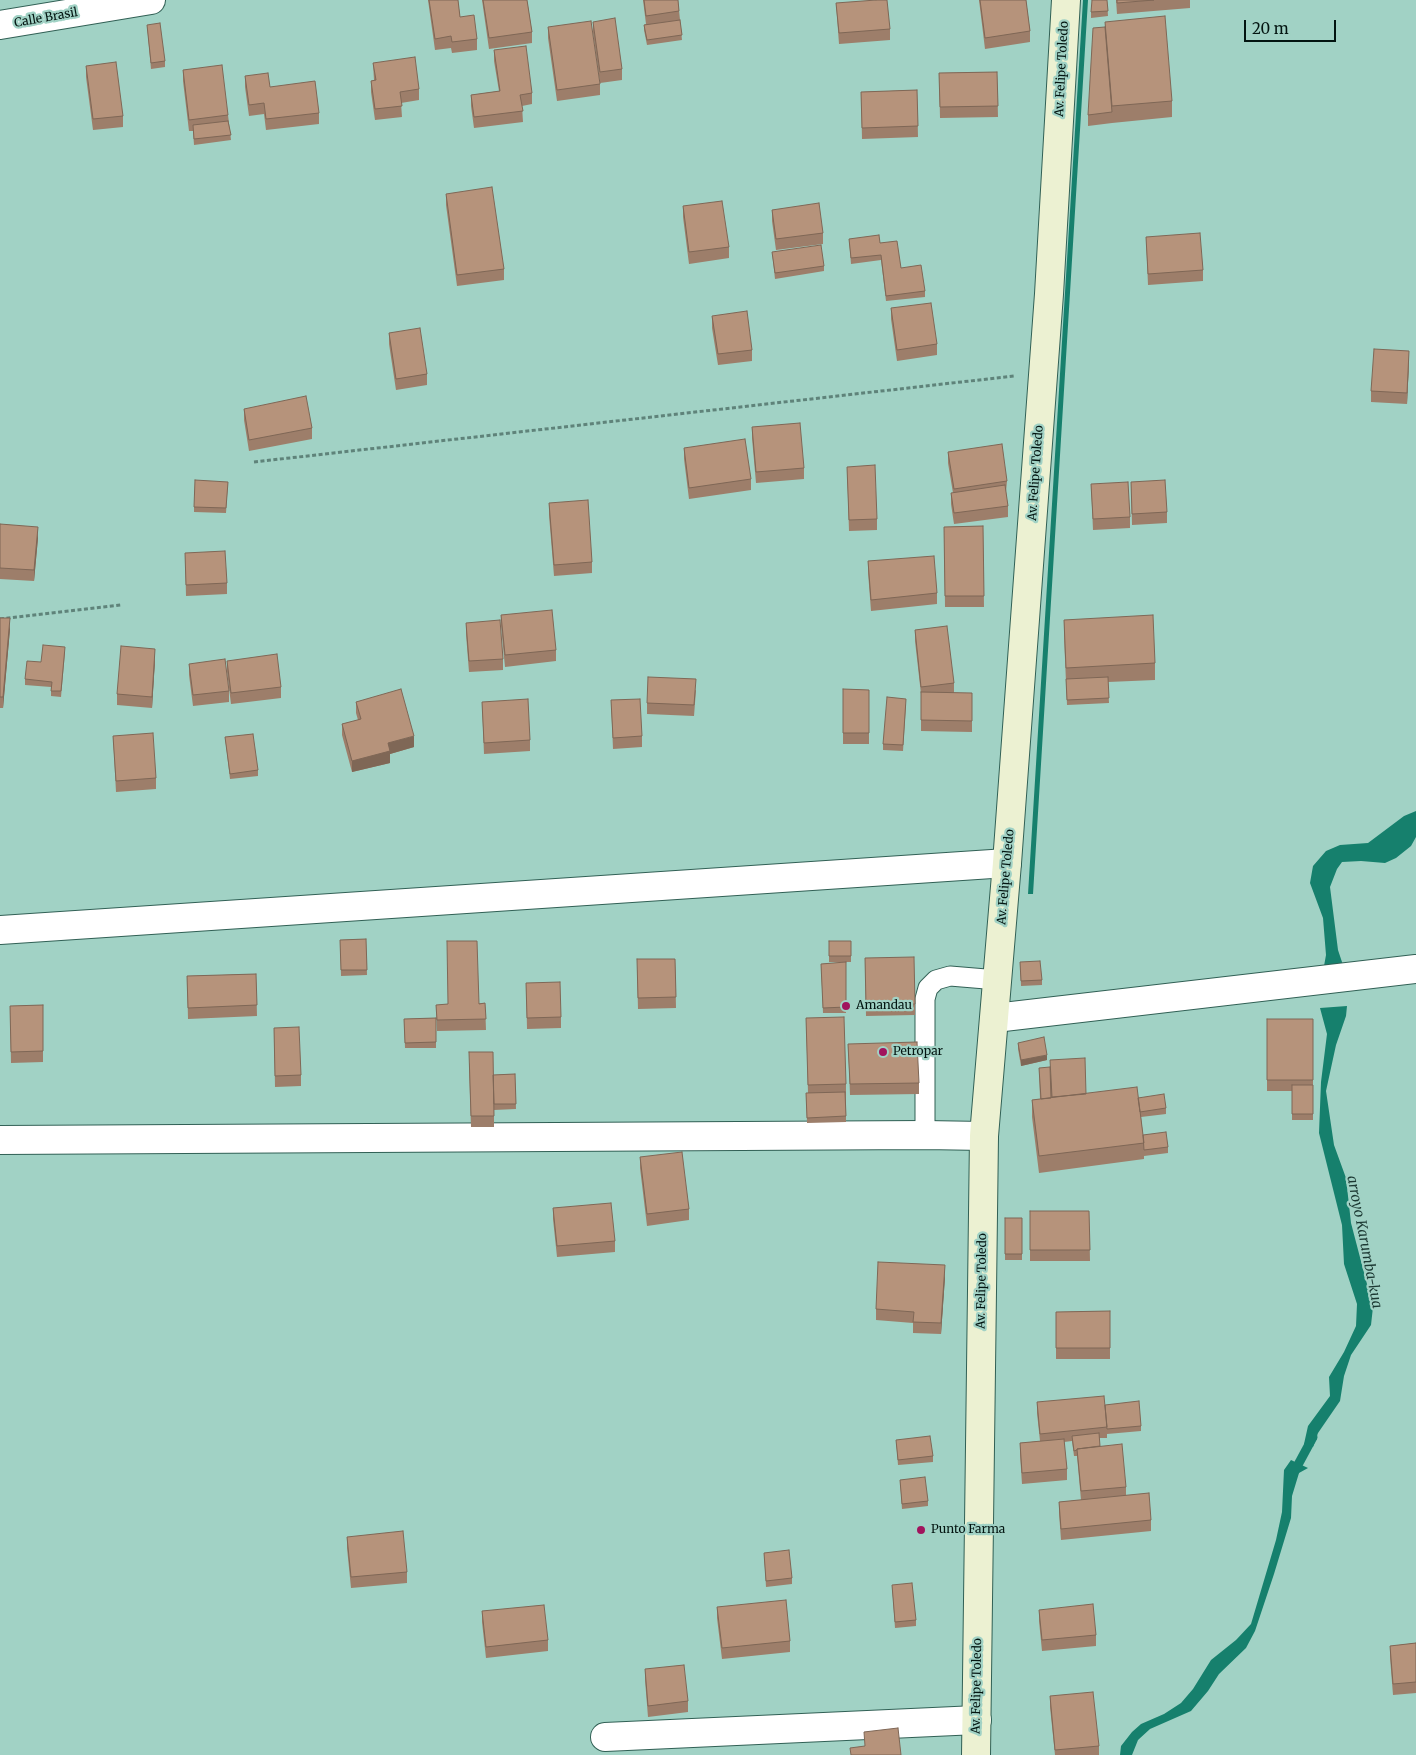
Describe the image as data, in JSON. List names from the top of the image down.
{
  "streets": {
    "main road": ["Av. Felipe Toledo"],
    "street": ["Calle Brasil"]
  },
  "water": ["arroyo Karumba-kua"],
  "places": ["Amandau", "Petropar", "Punto Farma"],
  "scale_bar": "20 m"
}
